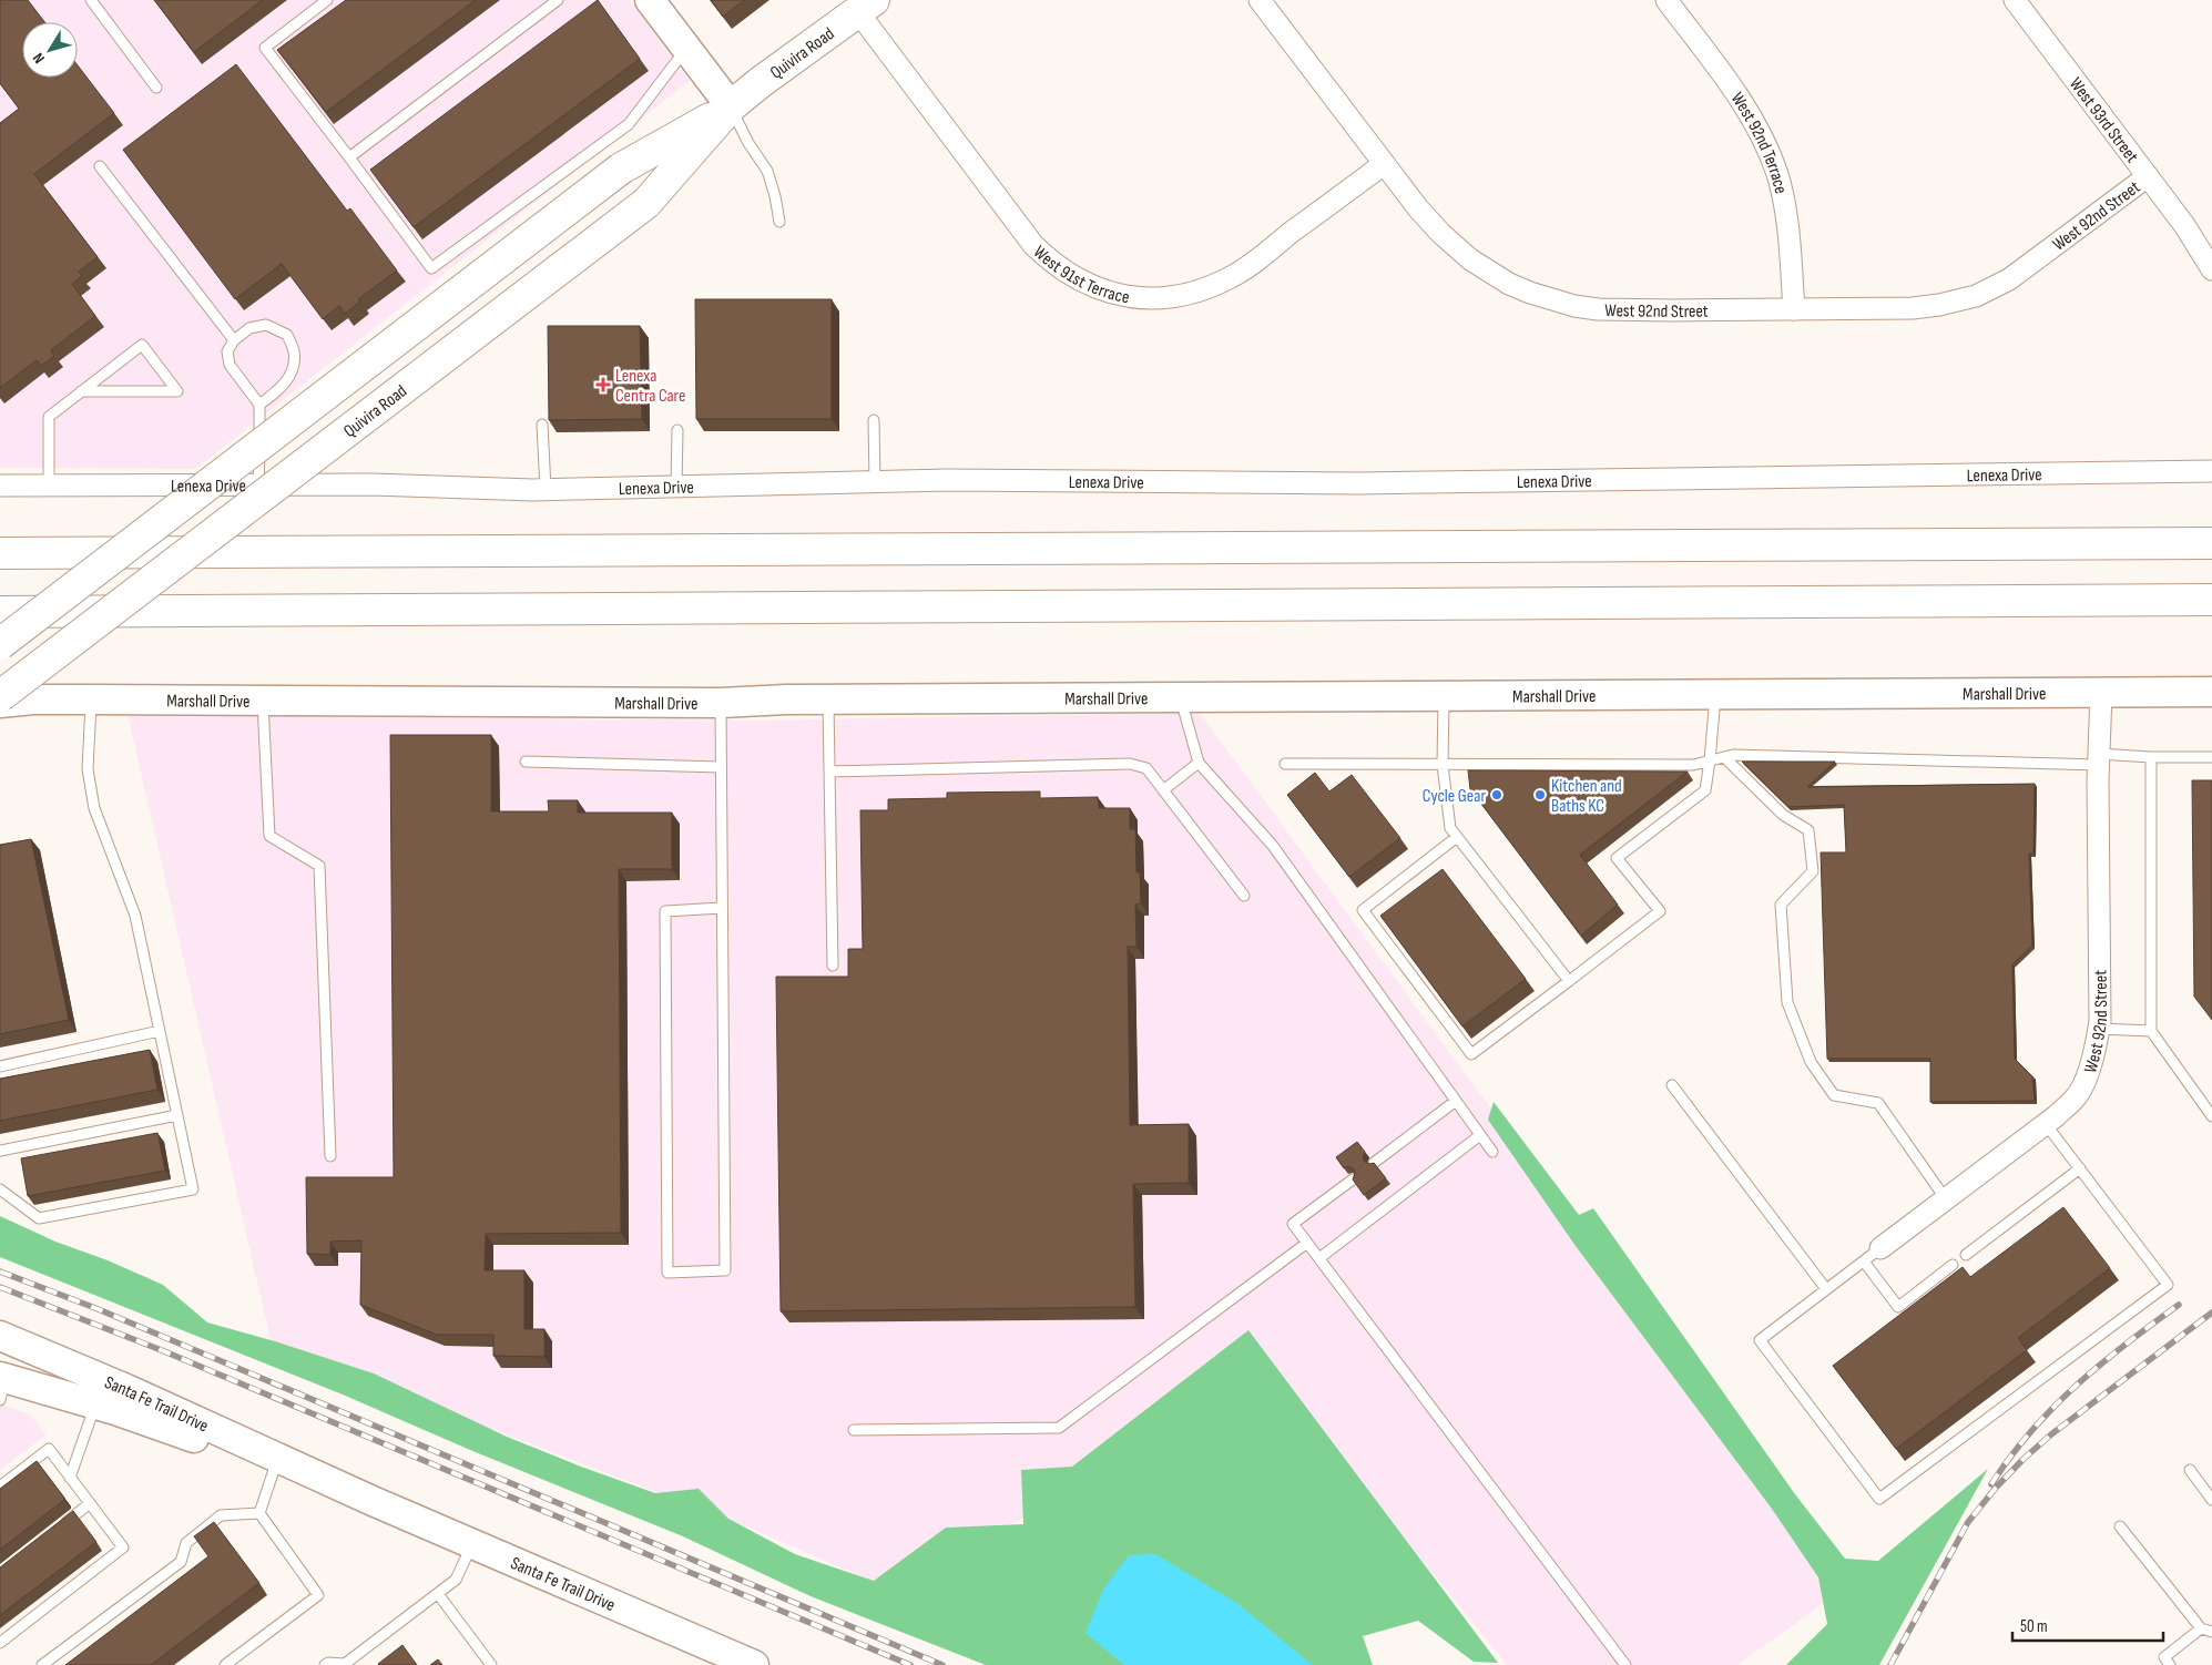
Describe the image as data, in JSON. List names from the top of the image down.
{
  "streets": {
    "main road": ["Quivira Road"],
    "street": [
      "West 93rd Street",
      "West 92nd Terrace",
      "West 92nd Street",
      "West 91st Terrace",
      "Lenexa Drive",
      "Marshall Drive",
      "Santa Fe Trail Drive"
    ]
  },
  "crossings": [
    ["Quivira Road", "West 91st Terrace"],
    ["West 93rd Street", "West 92nd Street"],
    ["West 92nd Terrace", "West 92nd Street"],
    ["West 92nd Street", "West 91st Terrace"],
    ["West 92nd Street", "Marshall Drive"]
  ],
  "places": {
    "health": ["Lenexa Centra Care"],
    "other": ["Cycle Gear", "Kitchen and Baths KC"]
  },
  "scale_bar": "50 m",
  "north": "bottom left"
}
